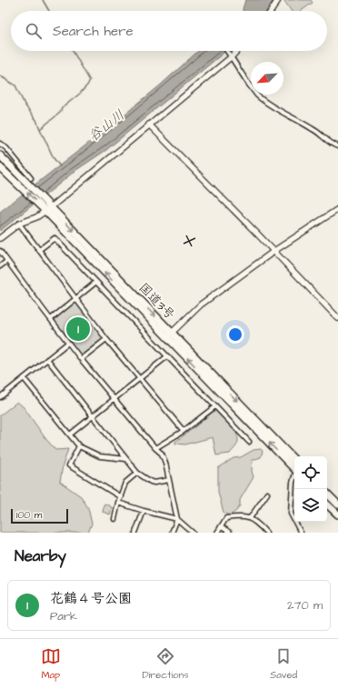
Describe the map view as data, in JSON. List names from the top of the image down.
{
  "streets": {
    "highway": ["国道3号"]
  },
  "water": ["谷山川"],
  "scale_bar": "100 m",
  "north": "bottom left",
  "page": {
    "search": "Search here",
    "pins": "1",
    "scale": "100 m",
    "heading": "Nearby",
    "list": [
      {
        "mark": "1",
        "name": "花鶴４号公園",
        "note": "Park",
        "value": "270 m"
      }
    ],
    "nav": ["Map", "Directions", "Saved"]
  }
}
